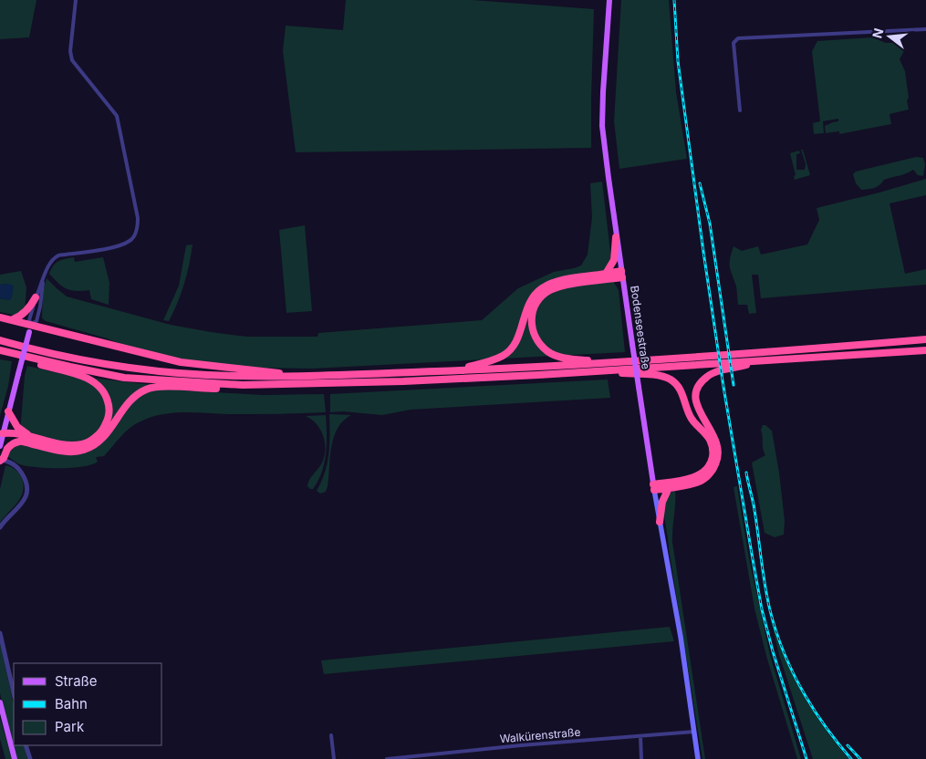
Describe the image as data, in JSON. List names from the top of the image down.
{
  "streets": {
    "main road": ["Bodenseestraße"],
    "street": ["Walkürenstraße"]
  },
  "crossings": [
    ["Bodenseestraße", "Walkürenstraße"]
  ],
  "legend": ["Straße", "Bahn", "Park"],
  "north": "left"
}
